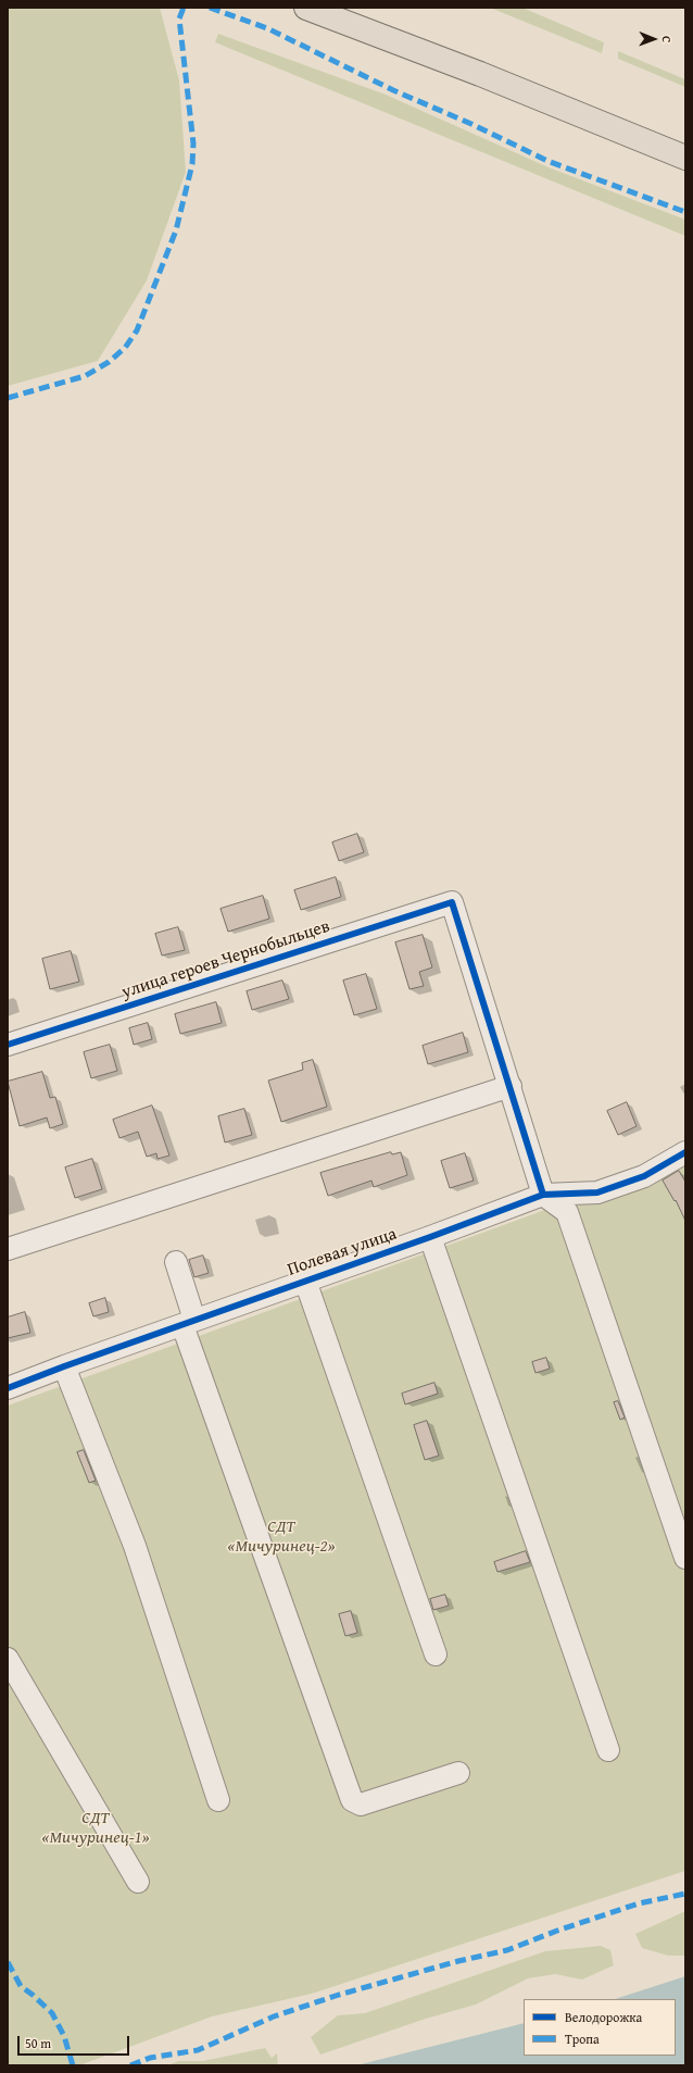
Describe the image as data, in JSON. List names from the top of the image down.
{
  "streets": {
    "street": ["улица героев Чернобыльцев", "Полевая улица"]
  },
  "parks": ["СДТ «Мичуринец-2»", "СДТ «Мичуринец-1»"],
  "legend": ["Велодорожка", "Тропа"],
  "scale_bar": "50 m",
  "north": "right"
}
